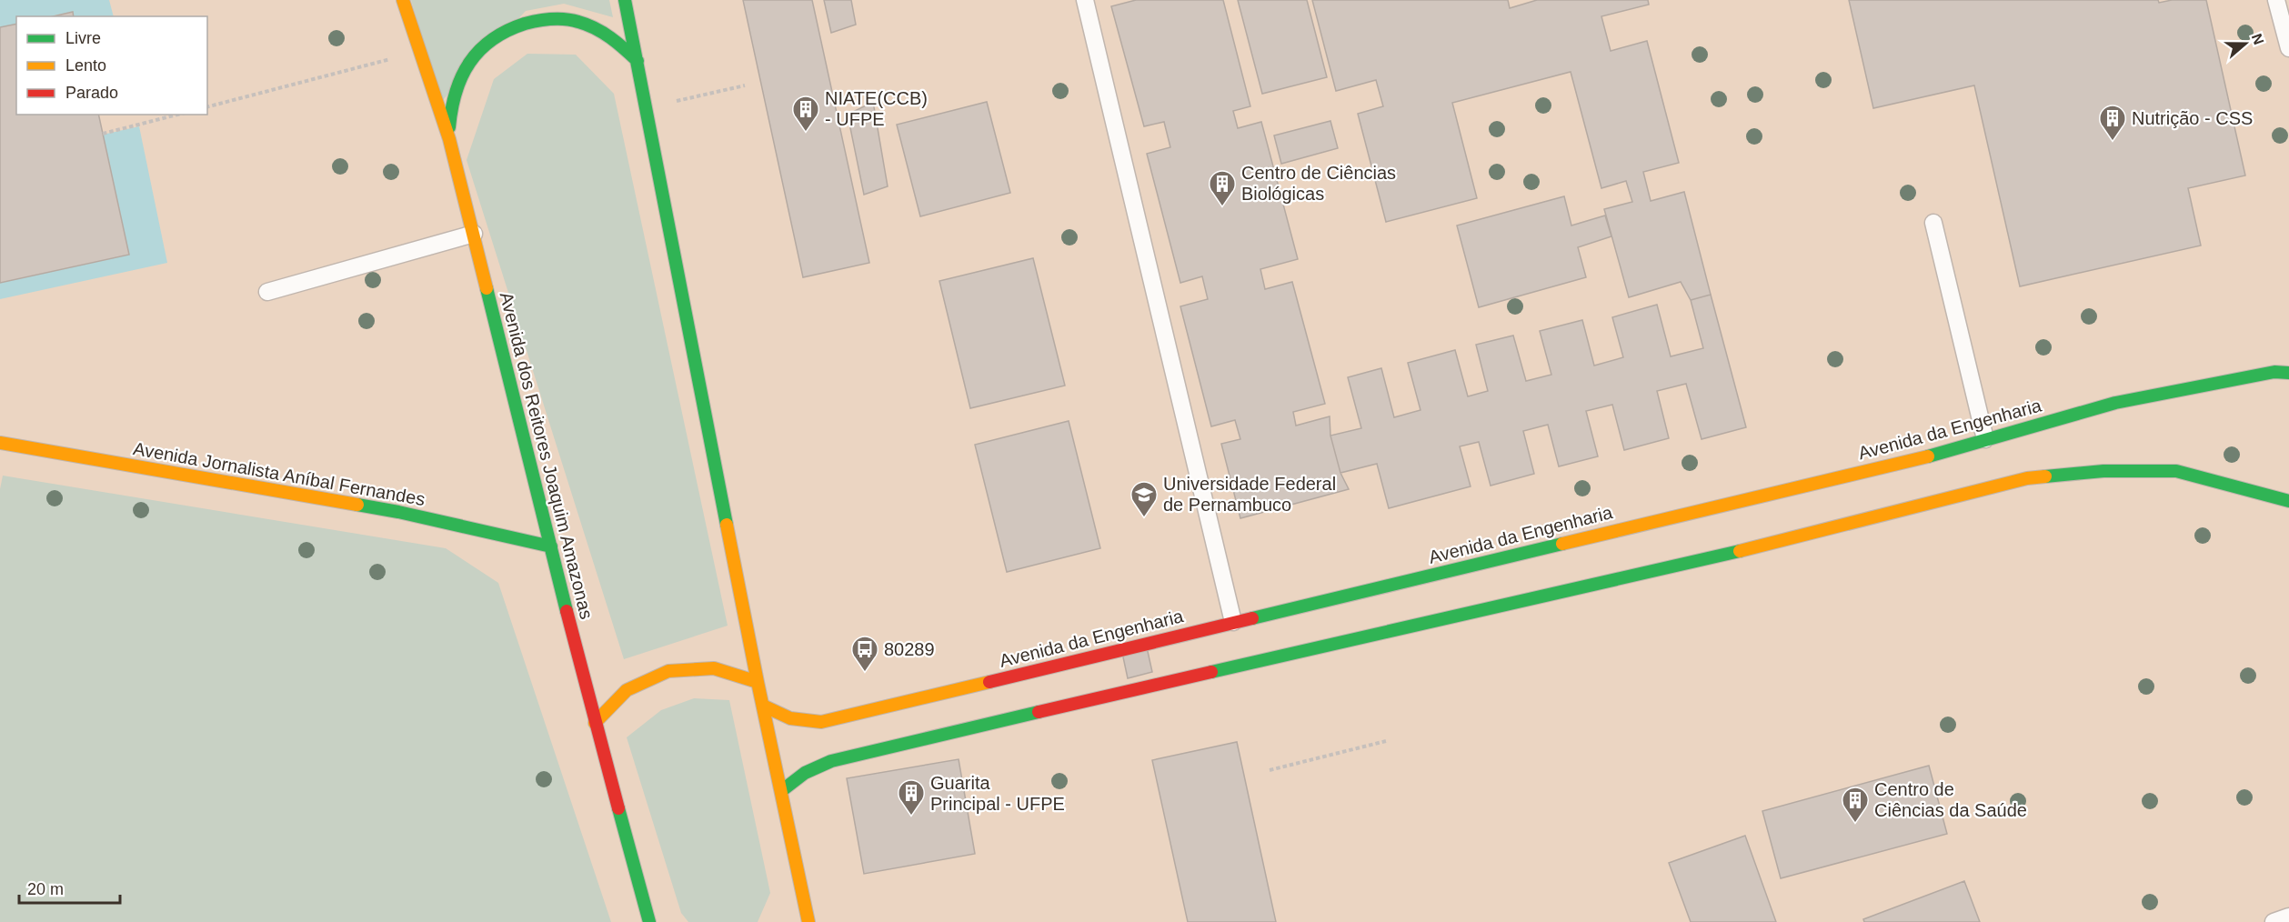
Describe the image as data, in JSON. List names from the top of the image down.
{
  "streets": {
    "street": ["Avenida da Engenharia", "Avenida dos Reitores Joaquim Amazonas", "Avenida Jornalista Aníbal Fernandes"]
  },
  "crossings": [
    ["Avenida dos Reitores Joaquim Amazonas", "Avenida Jornalista Aníbal Fernandes"]
  ],
  "places": {
    "building": [
      "NIATE(CCB) - UFPE",
      "Nutrição - CSS",
      "Centro de Ciências Biológicas",
      "Guarita Principal - UFPE",
      "Centro de Ciências da Saúde"
    ],
    "school or university": ["Universidade Federal de Pernambuco"],
    "bus stop": ["80289"]
  },
  "legend": ["Livre", "Lento", "Parado"],
  "scale_bar": "20 m",
  "north": "right"
}
